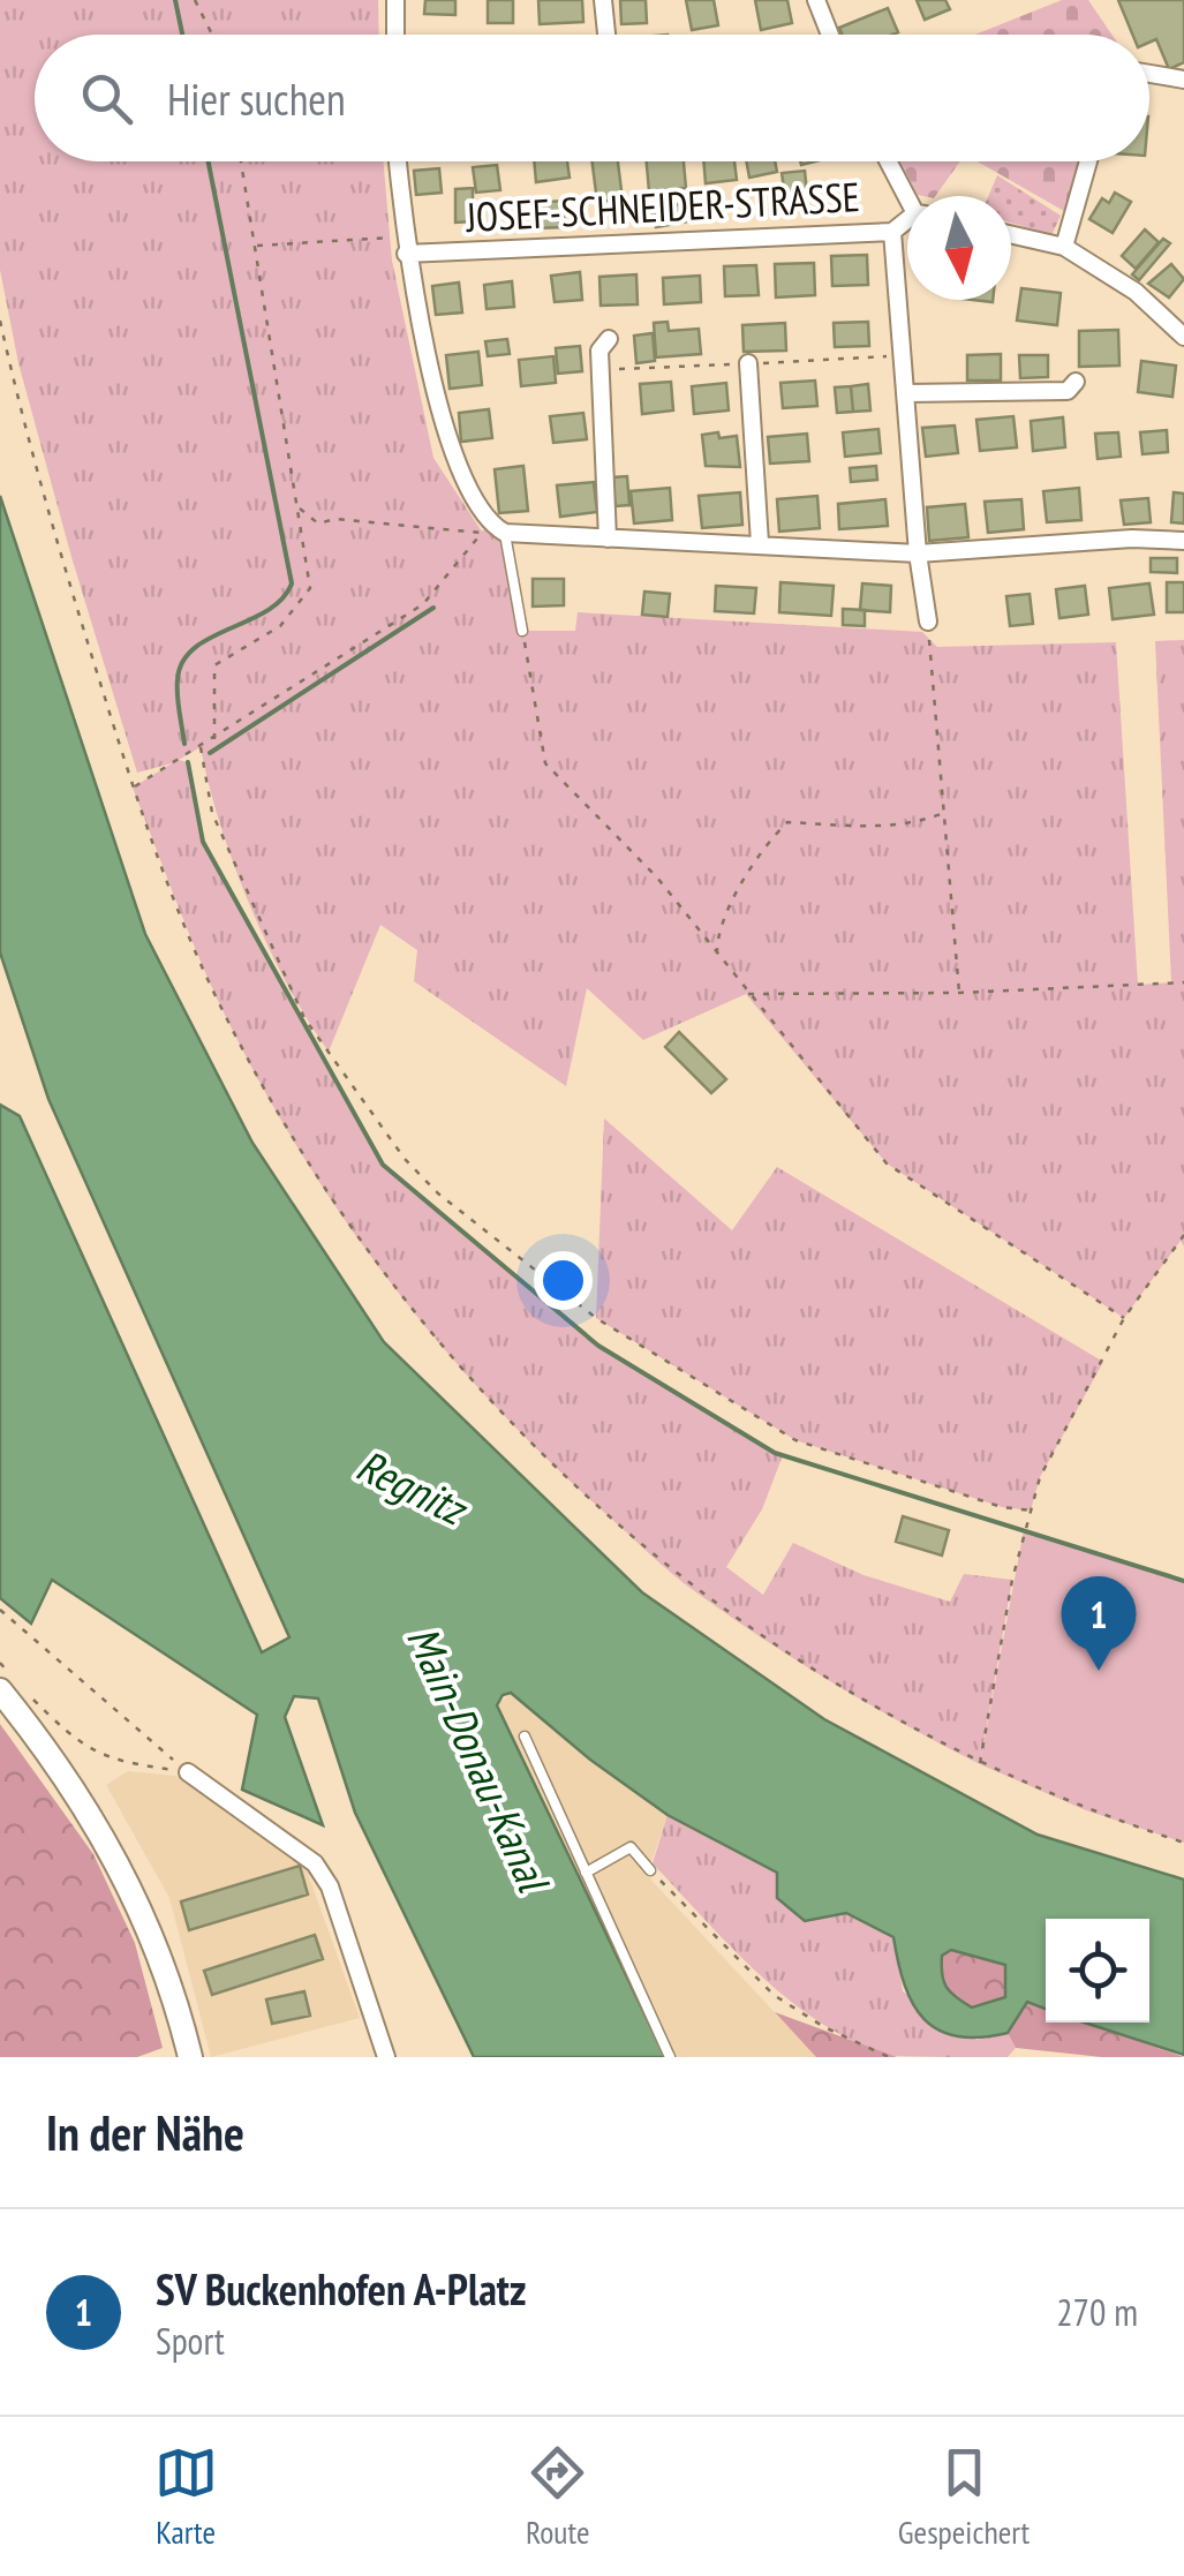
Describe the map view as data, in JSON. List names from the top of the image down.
{
  "streets": {
    "street": ["JOSEF-SCHNEIDER-STRASSE"]
  },
  "water": ["Regnitz", "Main-Donau-Kanal"],
  "north": "bottom",
  "page": {
    "search": "Hier suchen",
    "pins": "1",
    "heading": "In der Nähe",
    "list": [
      {
        "mark": "1",
        "name": "SV Buckenhofen A-Platz",
        "note": "Sport",
        "value": "270 m"
      }
    ],
    "nav": ["Karte", "Route", "Gespeichert"]
  }
}
